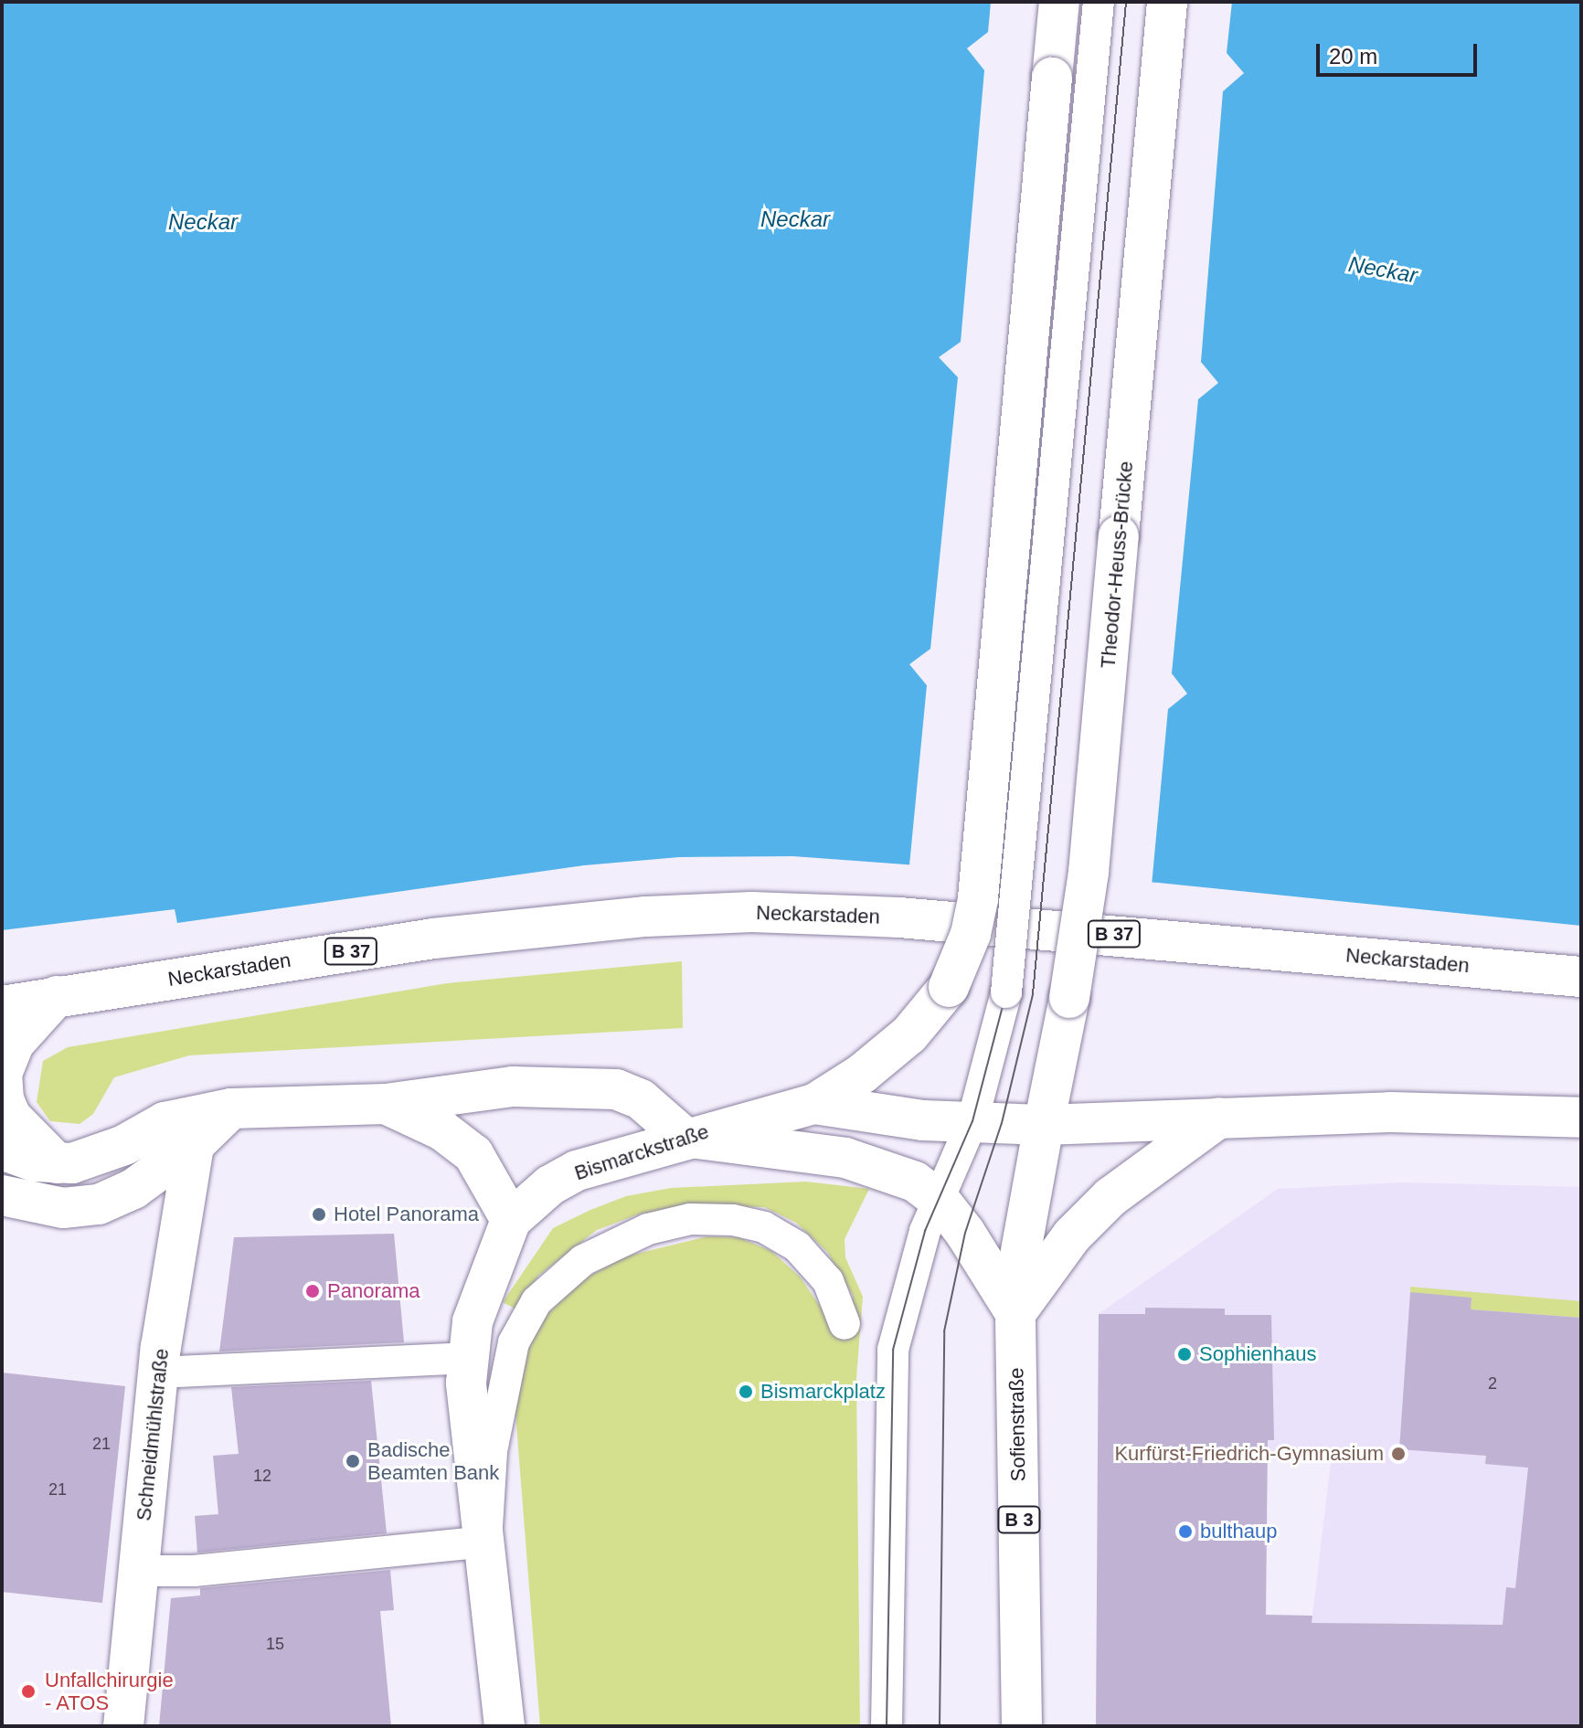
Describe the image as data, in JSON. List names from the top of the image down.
{
  "streets": {
    "main road": [
      "Theodor-Heuss-Brücke",
      "Neckarstaden",
      "B 37",
      "Bismarckstraße",
      "Sofienstraße",
      "Schneidmühlstraße",
      "B 3"
    ]
  },
  "crossings": [
    ["Theodor-Heuss-Brücke", "Sofienstraße"],
    ["Neckarstaden", "B 37"]
  ],
  "water": ["Neckar"],
  "places": [
    "Hotel Panorama",
    "Panorama",
    "Sophienhaus",
    "Bismarckplatz",
    "Kurfürst-Friedrich-Gymnasium",
    "Badische Beamten Bank",
    "bulthaup",
    "Unfallchirurgie - ATOS"
  ],
  "house_numbers": [
    "2",
    "21",
    "12",
    "21",
    "15"
  ],
  "scale_bar": "20 m"
}
